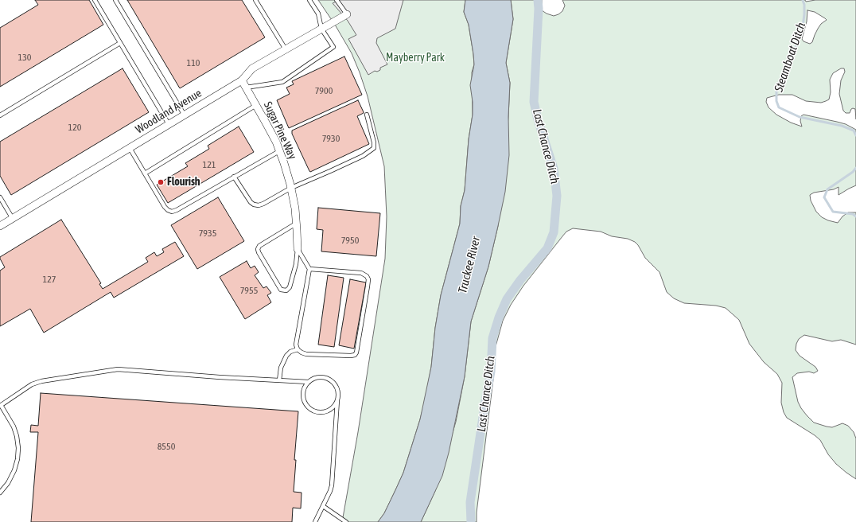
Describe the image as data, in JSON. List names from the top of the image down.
{
  "streets": {
    "street": ["Woodland Avenue", "Sugar Pine Way"]
  },
  "crossings": [
    ["Woodland Avenue", "Sugar Pine Way"]
  ],
  "water": ["Steamboat Ditch", "Last Chance Ditch", "Truckee River"],
  "parks": ["Mayberry Park"],
  "places": ["Flourish"],
  "house_numbers": [
    "130",
    "110",
    "7900",
    "120",
    "7930",
    "121",
    "7935",
    "7950",
    "127",
    "7955",
    "8550"
  ]
}
